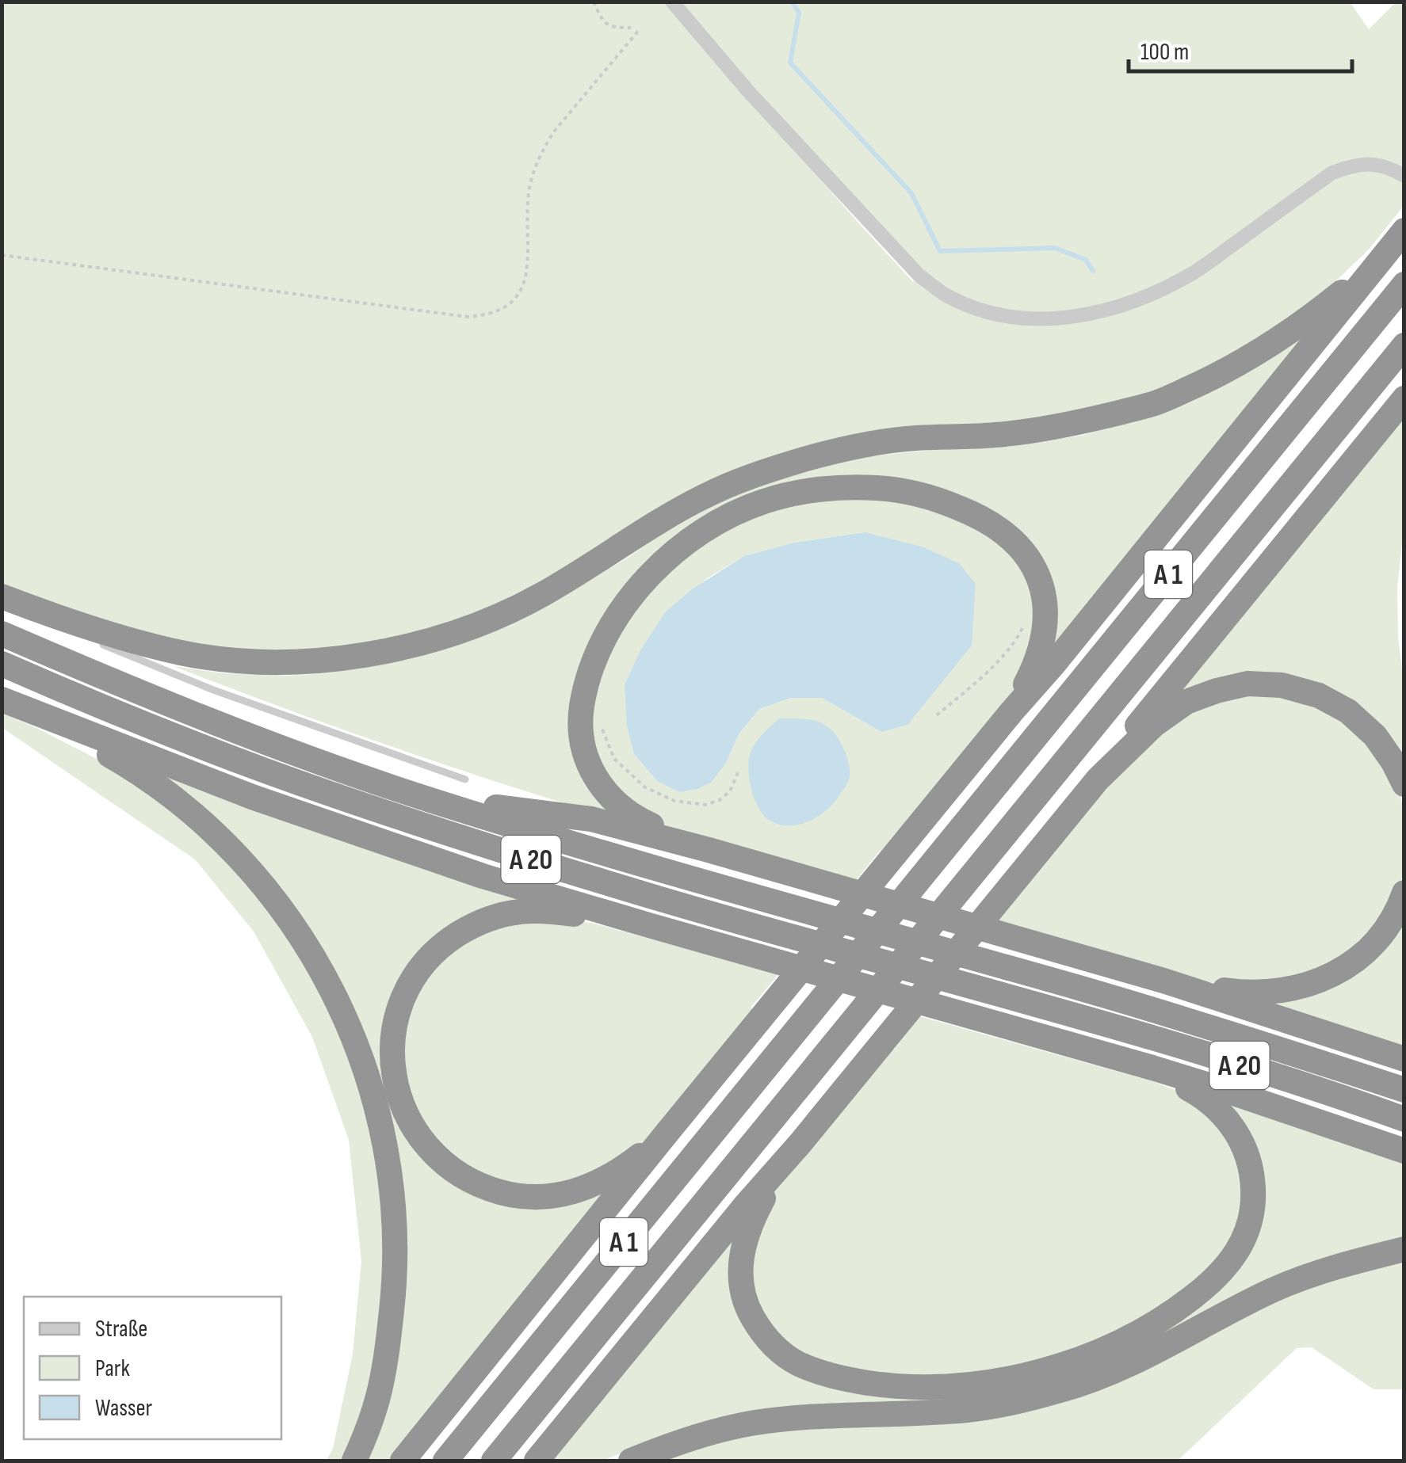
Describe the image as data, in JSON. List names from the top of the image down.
{
  "streets": {
    "highway": ["A 1", "A 20"]
  },
  "legend": ["Straße", "Park", "Wasser"],
  "scale_bar": "100 m"
}
